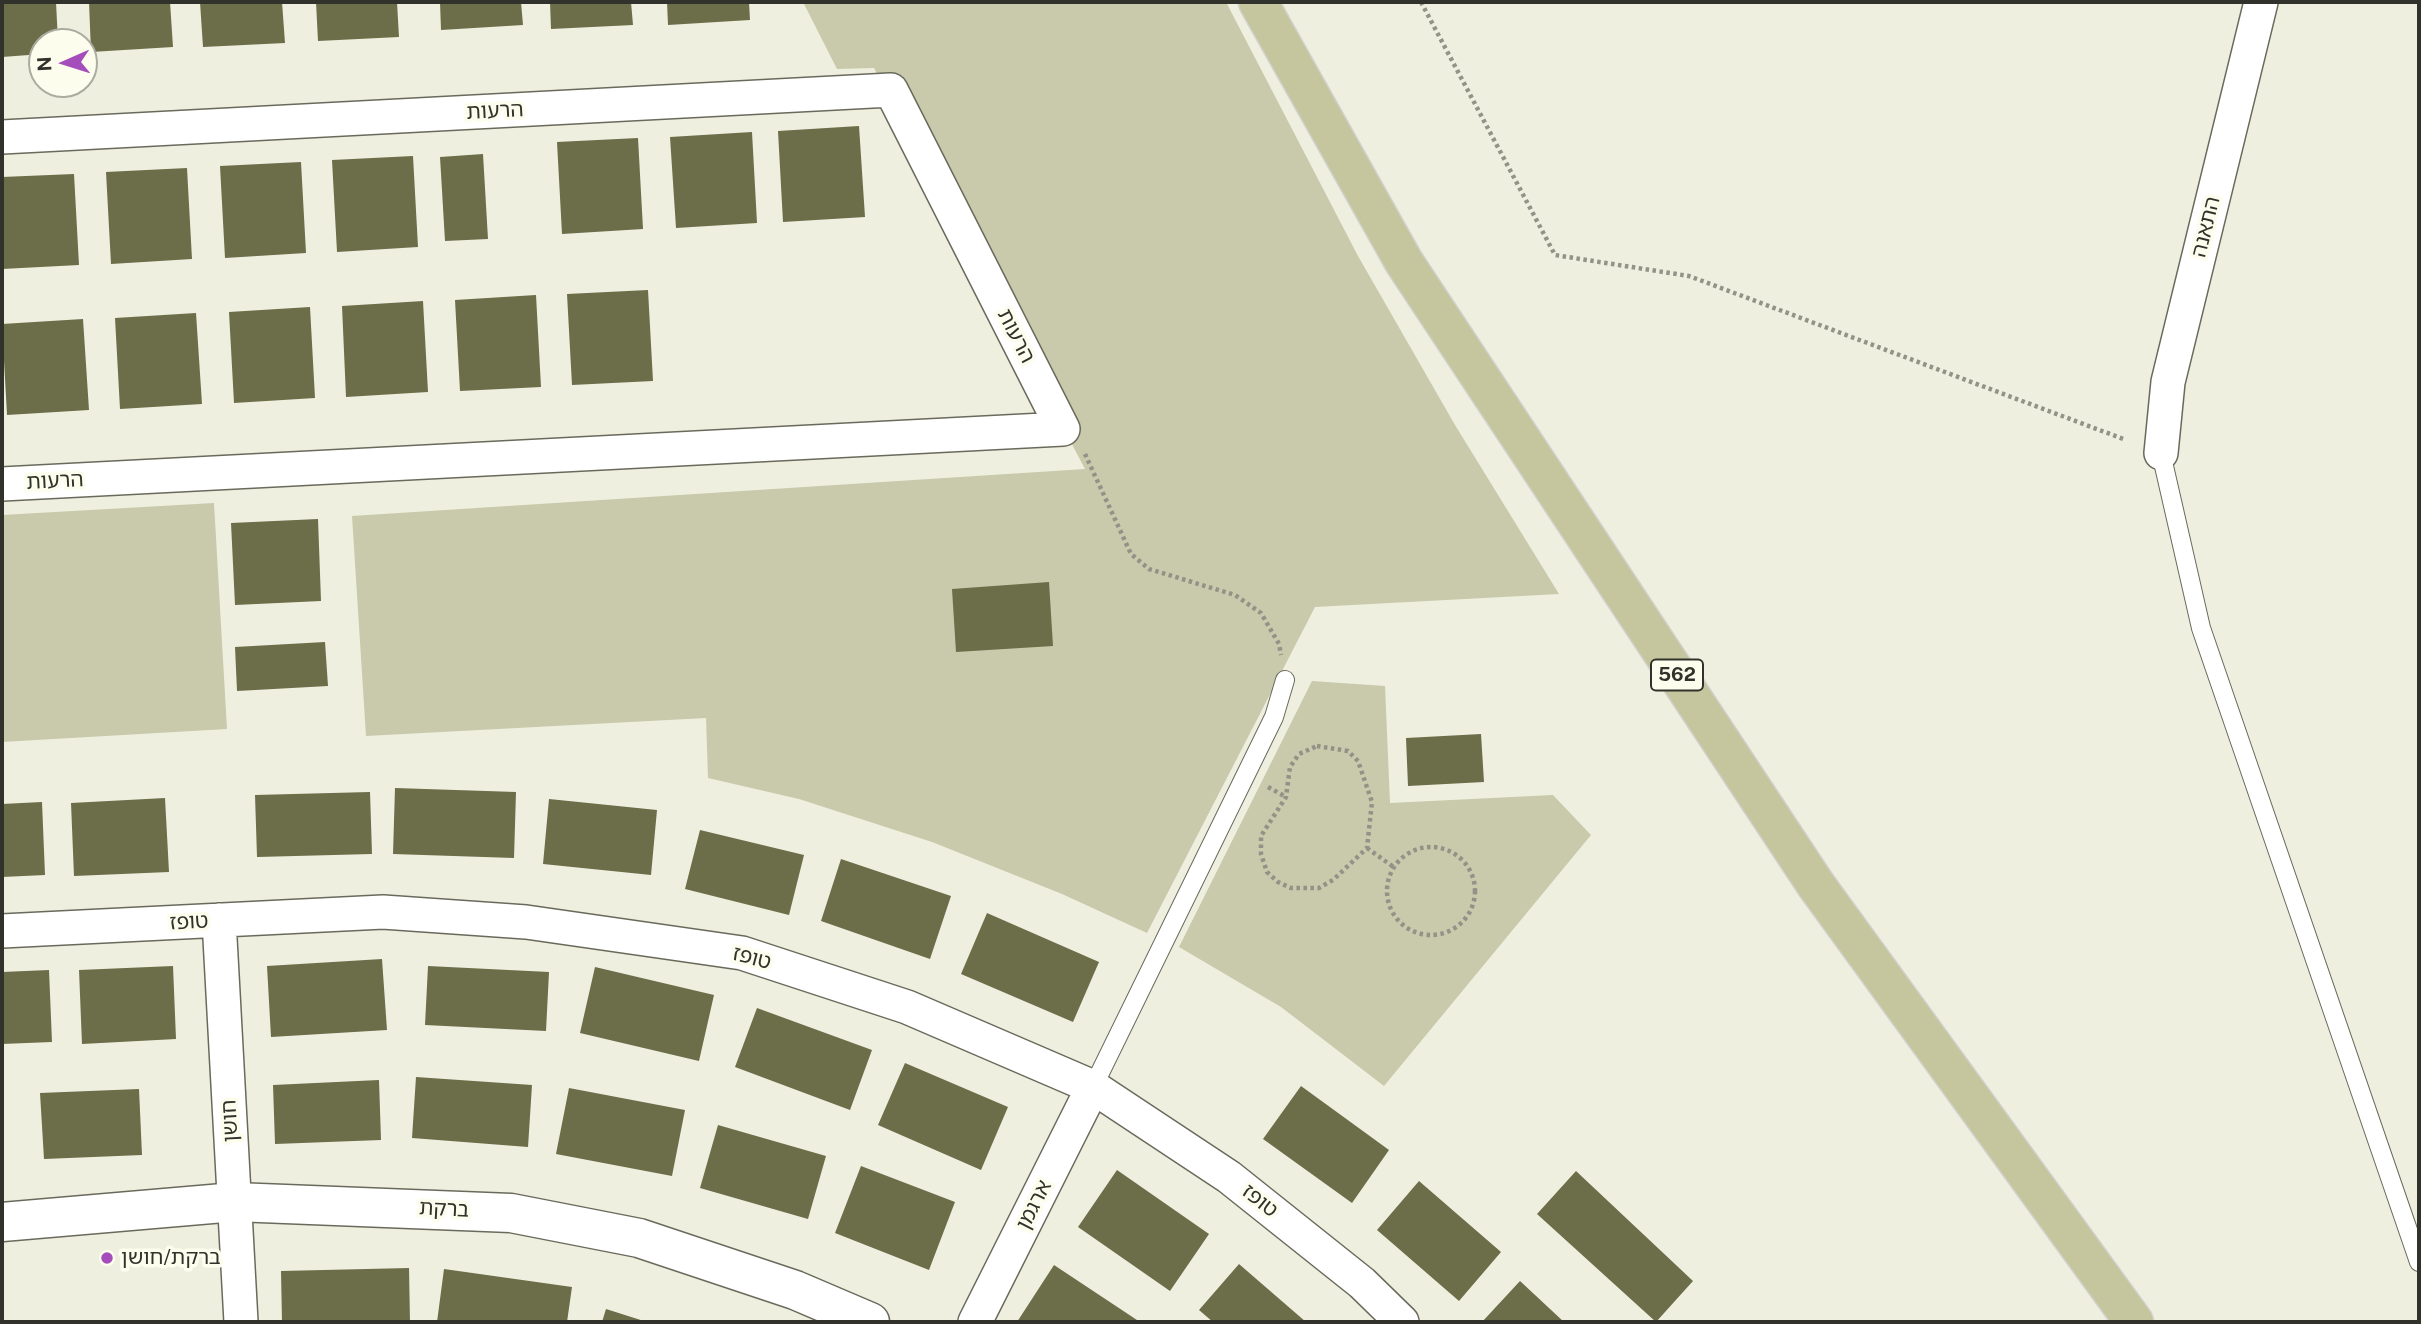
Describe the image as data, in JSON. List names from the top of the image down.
{
  "streets": {
    "main road": ["562"],
    "street": [
      "הרעות",
      "התאנה",
      "טופז",
      "חושן",
      "ארגמן",
      "ברקת"
    ]
  },
  "crossings": [
    ["טופז", "חושן"],
    ["טופז", "ארגמן"],
    ["חושן", "ברקת"]
  ],
  "places": ["ברקת/חושן"],
  "north": "left"
}
